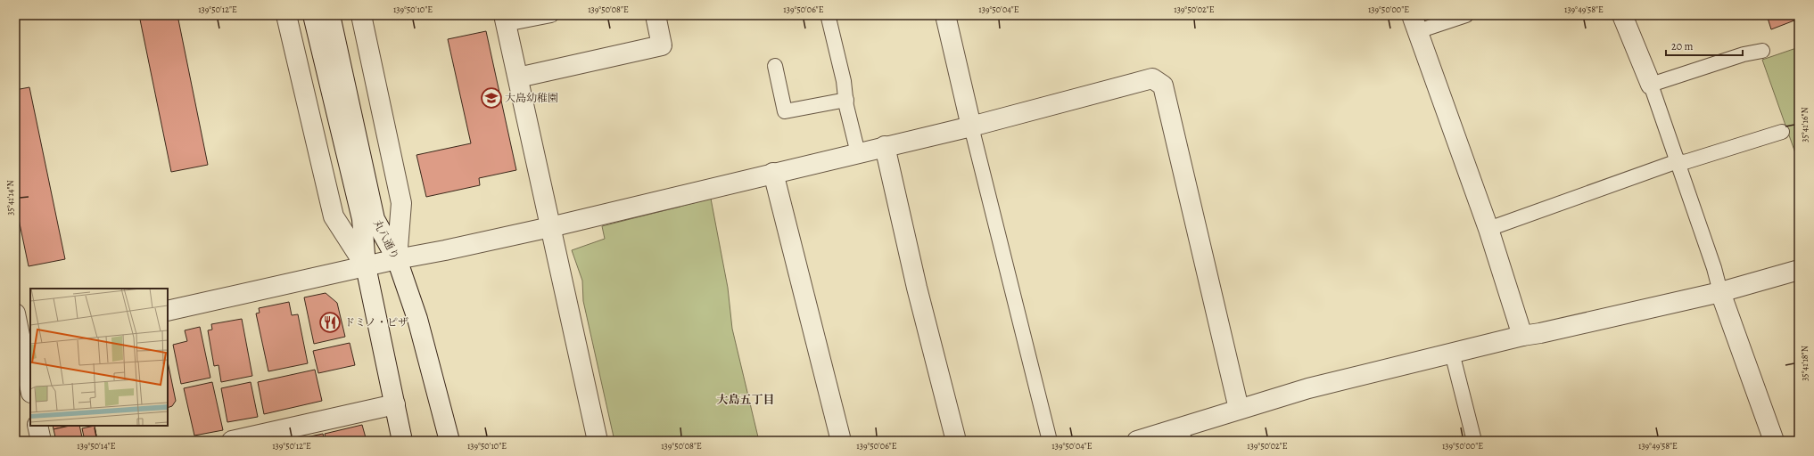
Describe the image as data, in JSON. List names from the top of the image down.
{
  "streets": {
    "street": ["丸八通り"]
  },
  "districts": ["大島五丁目"],
  "places": {
    "school or university": ["大島幼稚園"],
    "restaurant": ["ドミノ・ピザ"]
  },
  "scale_bar": "20 m",
  "coordinates": [
    "139°50'12\"E",
    "139°50'10\"E",
    "139°50'08\"E",
    "139°50'06\"E",
    "139°50'04\"E",
    "139°50'02\"E",
    "139°50'00\"E",
    "139°49'58\"E",
    "35°41'16\"N",
    "35°41'14\"N",
    "35°41'18\"N",
    "139°50'14\"E"
  ]
}
